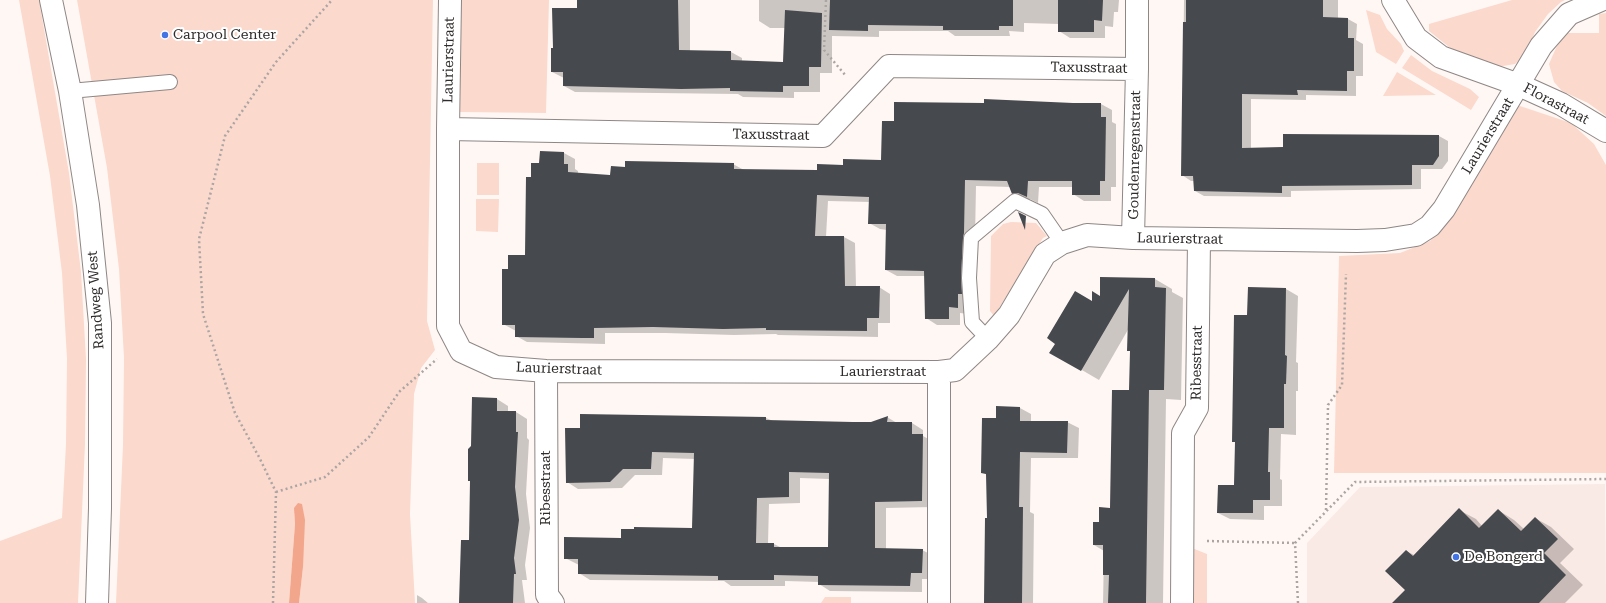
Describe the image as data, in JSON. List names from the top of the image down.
{
  "streets": {
    "street": [
      "Laurierstraat",
      "Taxusstraat",
      "Florastraat",
      "Goudenregenstraat",
      "Randweg West",
      "Ribesstraat"
    ]
  },
  "crossings": [
    ["Laurierstraat", "Taxusstraat"],
    ["Laurierstraat", "Florastraat"],
    ["Laurierstraat", "Goudenregenstraat"],
    ["Laurierstraat", "Ribesstraat"],
    ["Taxusstraat", "Goudenregenstraat"]
  ],
  "places": ["Carpool Center", "De Bongerd"]
}
